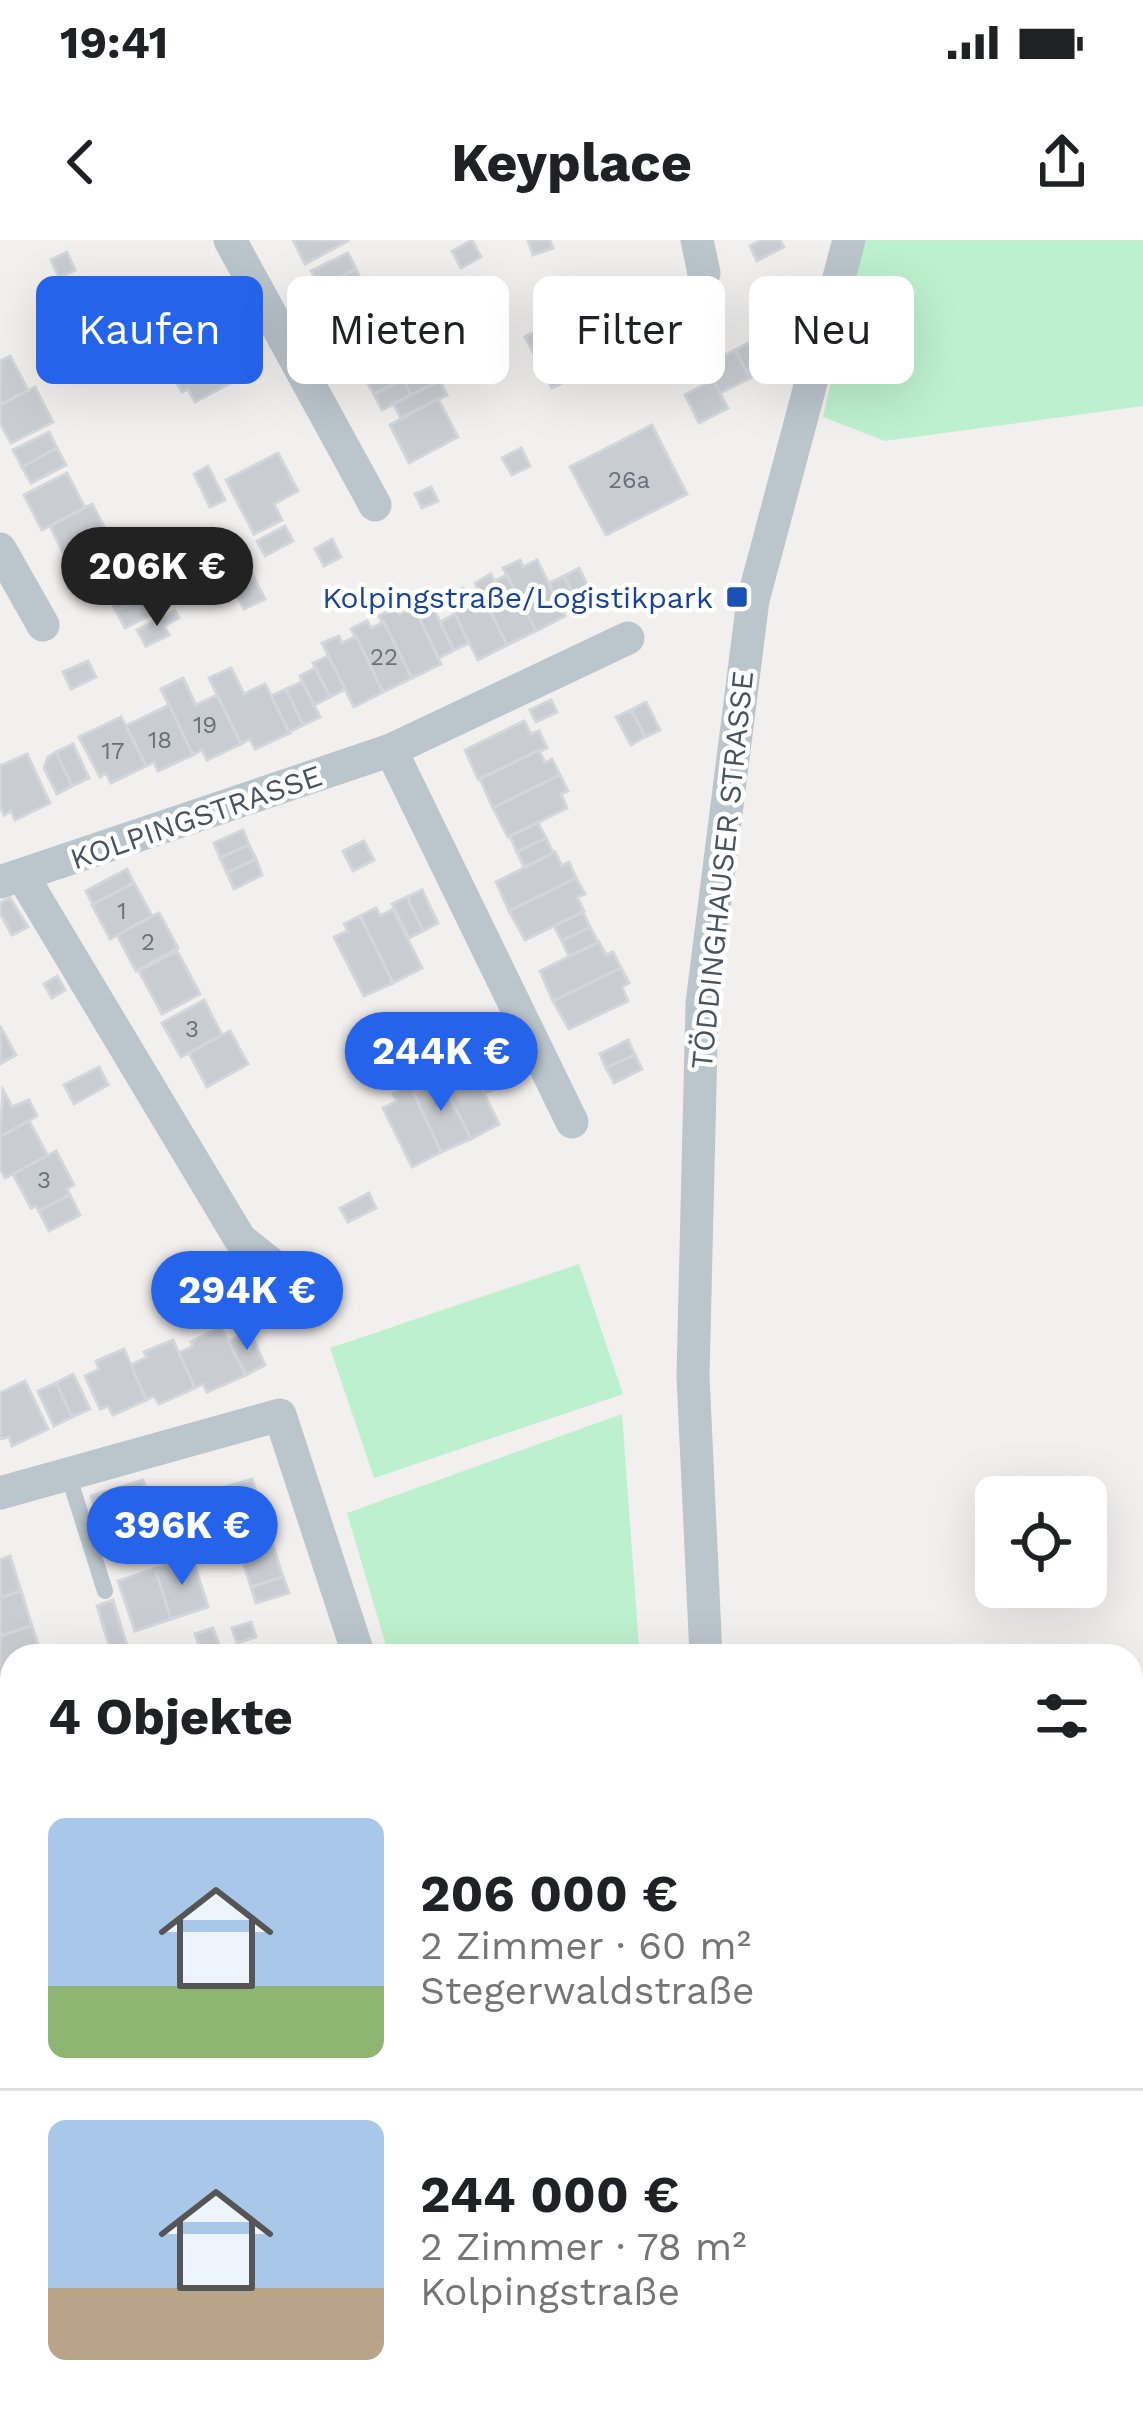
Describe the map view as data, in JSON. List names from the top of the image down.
{
  "streets": {
    "street": ["KOLPINGSTRASSE", "TÖDDINGHAUSER STRASSE"]
  },
  "places": {
    "transit": ["Kolpingstraße/Logistikpark"]
  },
  "house_numbers": [
    "26a",
    "22",
    "19",
    "18",
    "17",
    "1",
    "2",
    "3",
    "3"
  ],
  "page": {
    "status": "19:41",
    "header": "Keyplace",
    "chip": [
      "Kaufen",
      "Mieten",
      "Filter",
      "Neu"
    ],
    "price": [
      "206K €",
      "244K €",
      "294K €",
      "396K €"
    ],
    "heading": "4 Objekte",
    "list": [
      {
        "name": "206 000 €",
        "note": "2 Zimmer · 60 m² · Stegerwaldstraße"
      },
      {
        "name": "244 000 €",
        "note": "2 Zimmer · 78 m² · Kolpingstraße"
      }
    ]
  }
}
